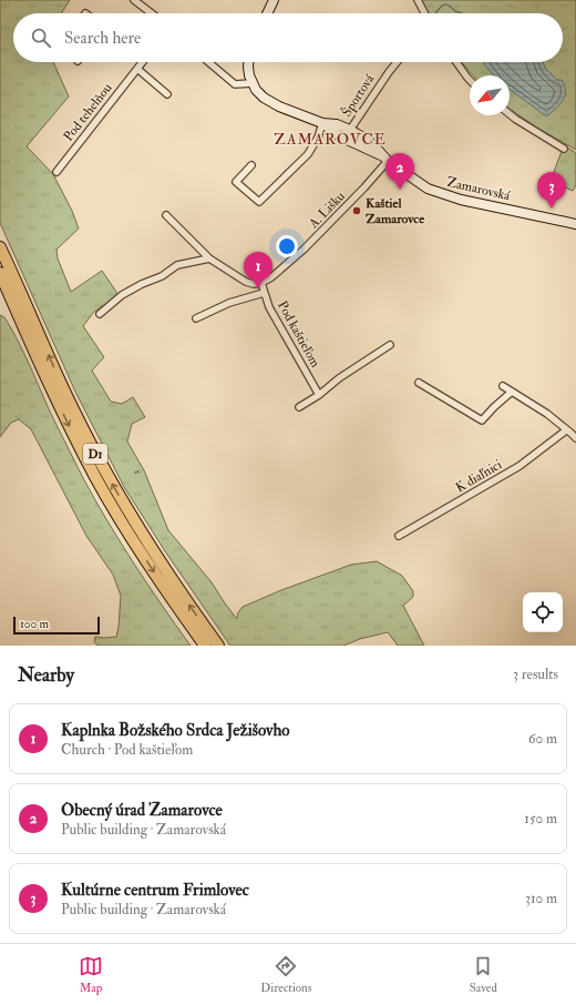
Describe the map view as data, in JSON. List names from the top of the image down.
{
  "streets": {
    "highway": ["D1"],
    "main road": ["Zamarovská"],
    "street": [
      "Športová",
      "Pod tehelňou",
      "A. Lišku",
      "Pod kaštieľom",
      "K diaľnici"
    ]
  },
  "crossings": [
    ["Športová", "Zamarovská"],
    ["Zamarovská", "A. Lišku"],
    ["A. Lišku", "Pod kaštieľom"]
  ],
  "districts": ["ZAMAROVCE"],
  "places": ["Kaštiel Zamarovce"],
  "scale_bar": "100 m",
  "north": "bottom left",
  "page": {
    "search": "Search here",
    "pins": ["2", "3", "1"],
    "scale": "100 m",
    "heading": ["Nearby", "3 results"],
    "list": [
      {
        "mark": "1",
        "name": "Kaplnka Božského Srdca Ježišovho",
        "note": "Church · Pod kaštieľom",
        "value": "60 m"
      },
      {
        "mark": "2",
        "name": "Obecný úrad Zamarovce",
        "note": "Public building · Zamarovská",
        "value": "150 m"
      },
      {
        "mark": "3",
        "name": "Kultúrne centrum Frimlovec",
        "note": "Public building · Zamarovská",
        "value": "310 m"
      }
    ],
    "nav": ["Map", "Directions", "Saved"]
  }
}
